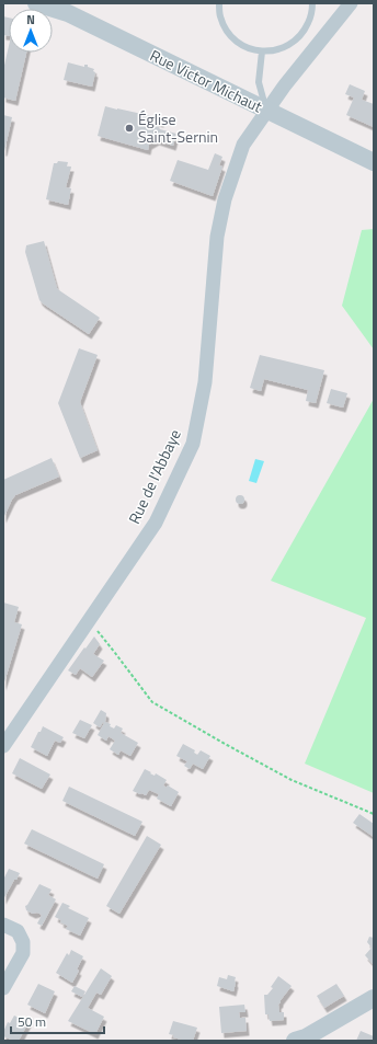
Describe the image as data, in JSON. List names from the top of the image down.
{
  "streets": {
    "street": ["Rue Victor Michaut", "Rue de l'Abbaye"]
  },
  "crossings": [
    ["Rue Victor Michaut", "Rue de l'Abbaye"]
  ],
  "places": ["Église Saint-Sernin"],
  "scale_bar": "50 m",
  "north": "top"
}
